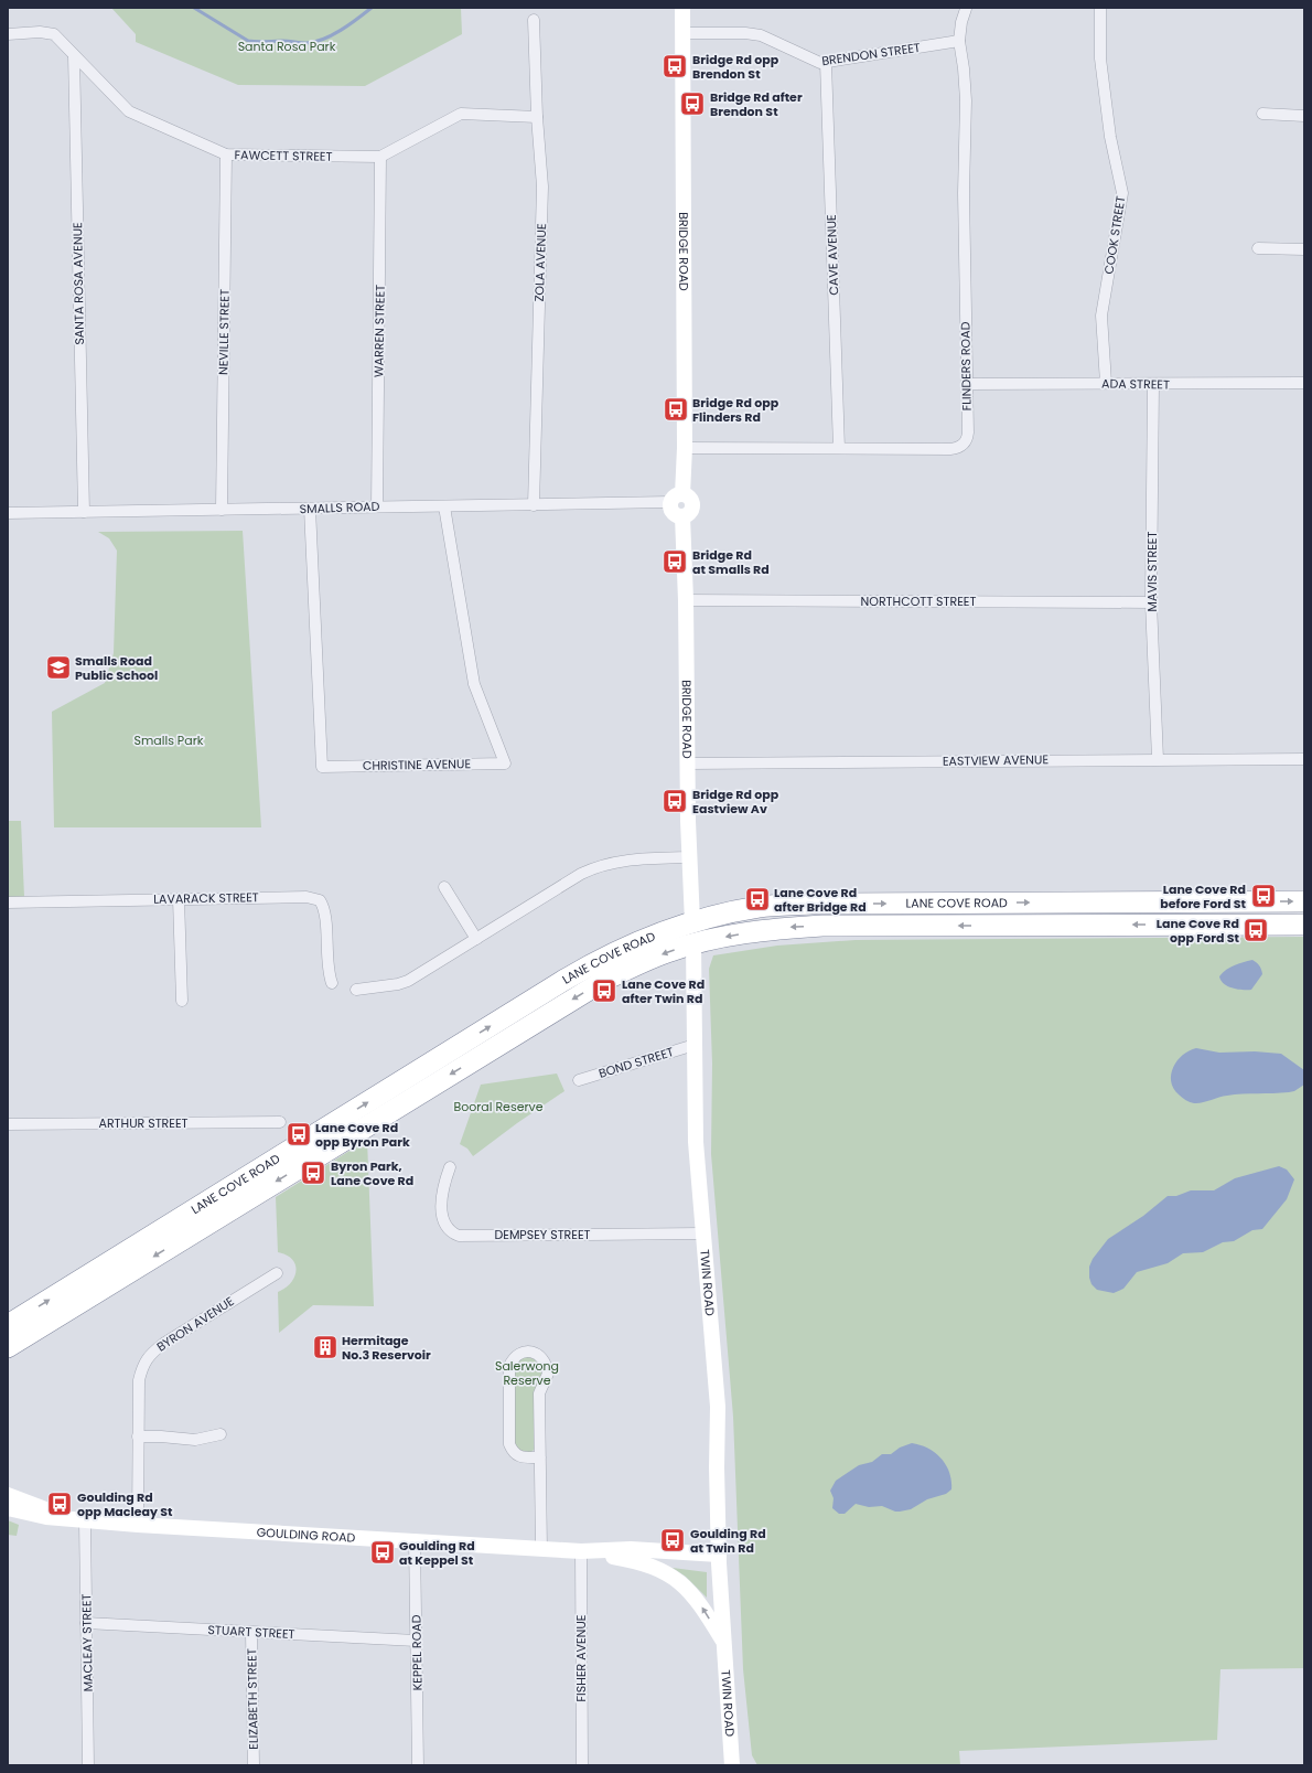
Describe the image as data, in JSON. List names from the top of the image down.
{
  "streets": {
    "highway": ["LANE COVE ROAD", "TWIN ROAD"],
    "street": [
      "BRENDON STREET",
      "FAWCETT STREET",
      "COOK STREET",
      "BRIDGE ROAD",
      "CAVE AVENUE",
      "ZOLA AVENUE",
      "SANTA ROSA AVENUE",
      "WARREN STREET",
      "NEVILLE STREET",
      "FLINDERS ROAD",
      "ADA STREET",
      "SMALLS ROAD",
      "MAVIS STREET",
      "NORTHCOTT STREET",
      "EASTVIEW AVENUE",
      "CHRISTINE AVENUE",
      "LAVARACK STREET",
      "BOND STREET",
      "ARTHUR STREET",
      "DEMPSEY STREET",
      "BYRON AVENUE",
      "GOULDING ROAD",
      "STUART STREET",
      "MACLEAY STREET",
      "KEPPEL ROAD",
      "FISHER AVENUE",
      "ELIZABETH STREET"
    ]
  },
  "crossings": [
    ["BRENDON STREET", "BRIDGE ROAD"],
    ["BRENDON STREET", "CAVE AVENUE"],
    ["BRENDON STREET", "FLINDERS ROAD"],
    ["FAWCETT STREET", "ZOLA AVENUE"],
    ["FAWCETT STREET", "SANTA ROSA AVENUE"],
    ["FAWCETT STREET", "WARREN STREET"],
    ["FAWCETT STREET", "NEVILLE STREET"],
    ["COOK STREET", "ADA STREET"],
    ["BRIDGE ROAD", "FLINDERS ROAD"],
    ["BRIDGE ROAD", "SMALLS ROAD"],
    ["BRIDGE ROAD", "NORTHCOTT STREET"],
    ["BRIDGE ROAD", "EASTVIEW AVENUE"],
    ["BRIDGE ROAD", "LANE COVE ROAD"],
    ["BRIDGE ROAD", "TWIN ROAD"],
    ["CAVE AVENUE", "FLINDERS ROAD"],
    ["ZOLA AVENUE", "SMALLS ROAD"],
    ["SANTA ROSA AVENUE", "SMALLS ROAD"],
    ["WARREN STREET", "SMALLS ROAD"],
    ["NEVILLE STREET", "SMALLS ROAD"],
    ["FLINDERS ROAD", "ADA STREET"],
    ["ADA STREET", "MAVIS STREET"],
    ["SMALLS ROAD", "CHRISTINE AVENUE"],
    ["MAVIS STREET", "NORTHCOTT STREET"],
    ["MAVIS STREET", "EASTVIEW AVENUE"],
    ["LANE COVE ROAD", "TWIN ROAD"],
    ["BOND STREET", "TWIN ROAD"],
    ["DEMPSEY STREET", "TWIN ROAD"],
    ["TWIN ROAD", "GOULDING ROAD"],
    ["BYRON AVENUE", "GOULDING ROAD"],
    ["GOULDING ROAD", "MACLEAY STREET"],
    ["GOULDING ROAD", "KEPPEL ROAD"],
    ["GOULDING ROAD", "FISHER AVENUE"],
    ["STUART STREET", "MACLEAY STREET"],
    ["STUART STREET", "KEPPEL ROAD"],
    ["STUART STREET", "ELIZABETH STREET"]
  ],
  "parks": [
    "Santa Rosa Park",
    "Smalls Park",
    "Booral Reserve",
    "Salerwong Reserve"
  ],
  "places": {
    "bus stop": [
      "Bridge Rd opp Brendon St",
      "Bridge Rd after Brendon St",
      "Bridge Rd opp Flinders Rd",
      "Bridge Rd at Smalls Rd",
      "Bridge Rd opp Eastview Av",
      "Lane Cove Rd before Ford St",
      "Lane Cove Rd after Bridge Rd",
      "Lane Cove Rd opp Ford St",
      "Lane Cove Rd after Twin Rd",
      "Lane Cove Rd opp Byron Park",
      "Byron Park, Lane Cove Rd",
      "Goulding Rd opp Macleay St",
      "Goulding Rd at Twin Rd",
      "Goulding Rd at Keppel St"
    ],
    "school or university": ["Smalls Road Public School"],
    "building": ["Hermitage No.3 Reservoir"]
  }
}
